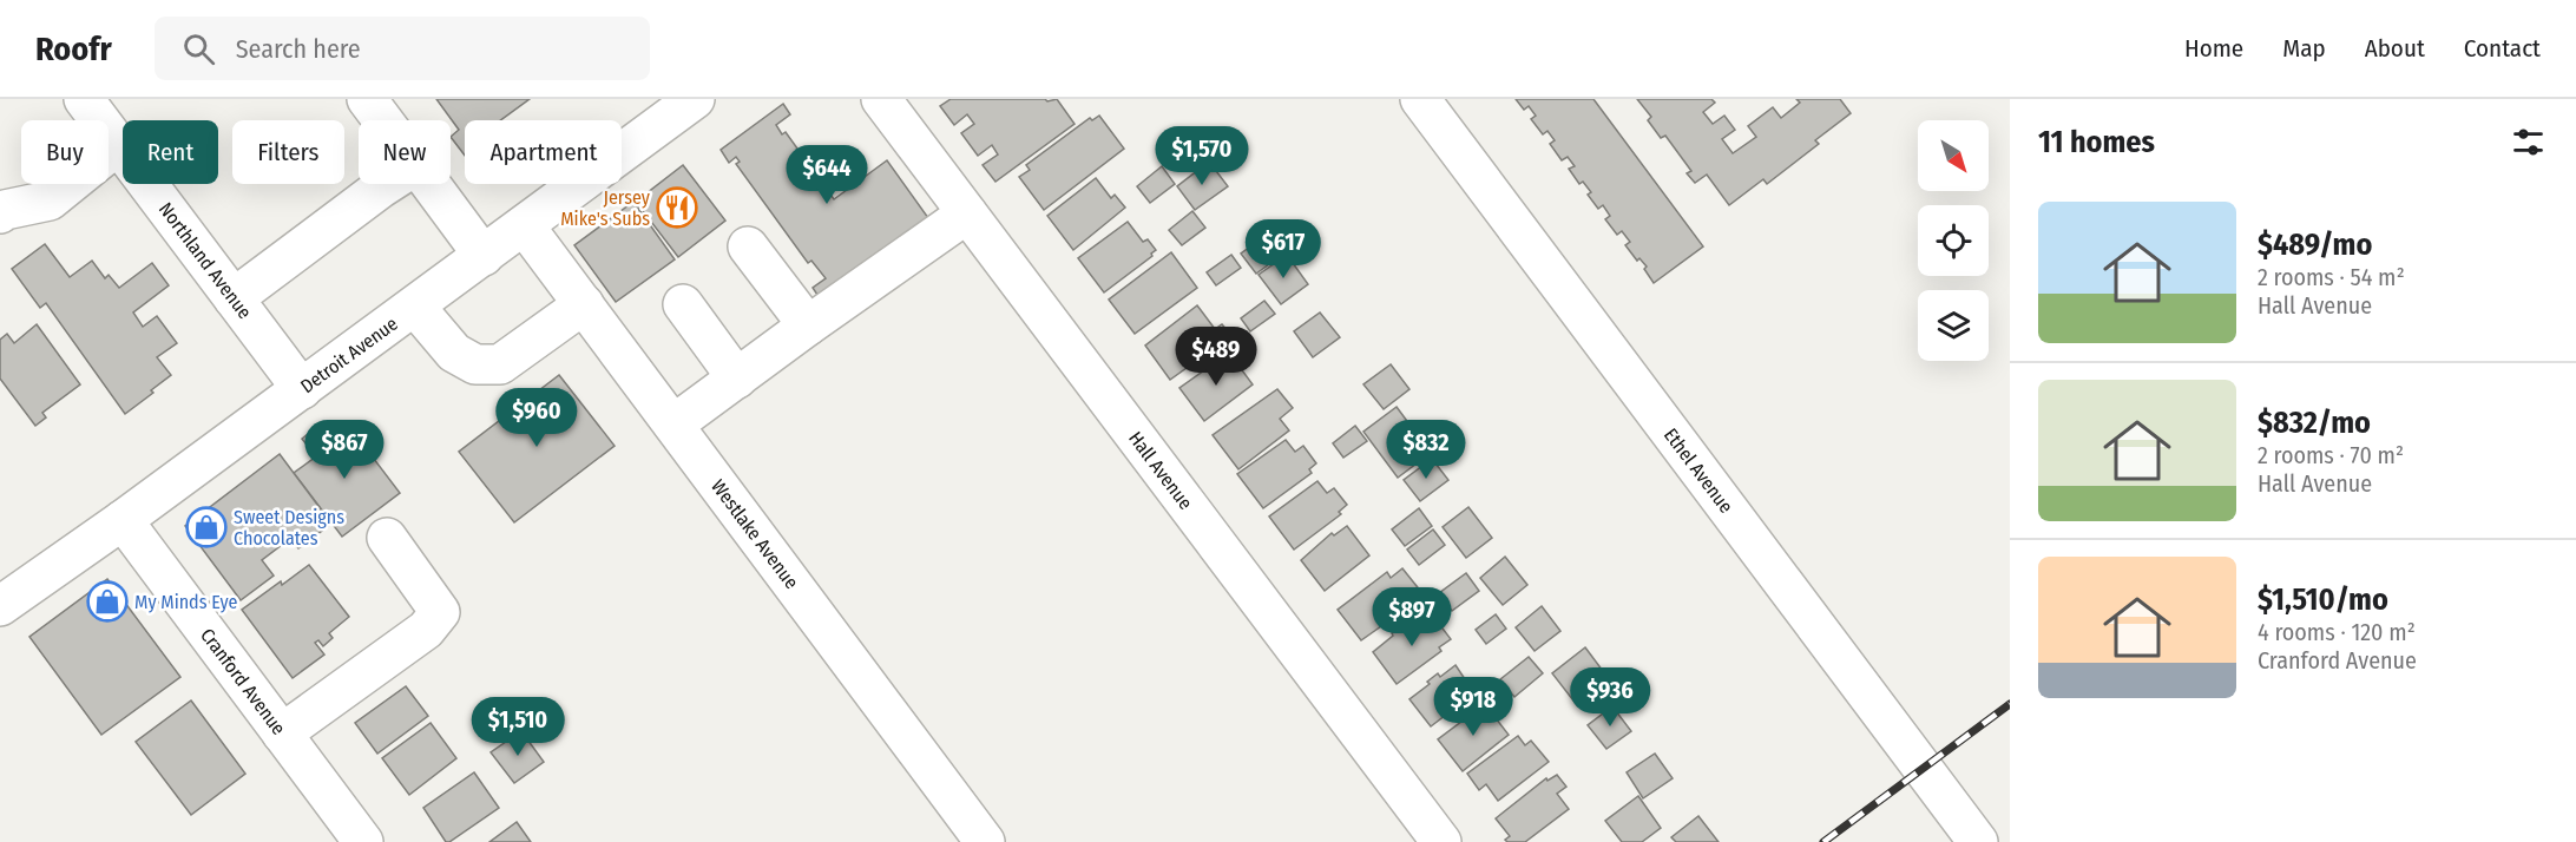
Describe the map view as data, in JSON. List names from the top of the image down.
{
  "streets": {
    "street": [
      "Northland Avenue",
      "Detroit Avenue",
      "Hall Avenue",
      "Ethel Avenue",
      "Westlake Avenue",
      "Cranford Avenue"
    ]
  },
  "crossings": [
    ["Northland Avenue", "Detroit Avenue"],
    ["Detroit Avenue", "Westlake Avenue"],
    ["Detroit Avenue", "Cranford Avenue"]
  ],
  "places": {
    "restaurant": ["Jersey Mike's Subs"],
    "shop": ["Sweet Designs Chocolates", "My Minds Eye"]
  },
  "north": "bottom right",
  "page": {
    "header": "Roofr",
    "search": "Search here",
    "nav": [
      "Home",
      "Map",
      "About",
      "Contact"
    ],
    "heading": "11 homes",
    "chip": [
      "Buy",
      "Rent",
      "Filters",
      "New",
      "Apartment"
    ],
    "price": [
      "$1,570",
      "$644",
      "$617",
      "$489",
      "$960",
      "$867",
      "$832",
      "$897",
      "$936",
      "$918",
      "$1,510"
    ],
    "list": [
      {
        "name": "$489/mo",
        "note": "2 rooms · 54 m² · Hall Avenue"
      },
      {
        "name": "$832/mo",
        "note": "2 rooms · 70 m² · Hall Avenue"
      },
      {
        "name": "$1,510/mo",
        "note": "4 rooms · 120 m² · Cranford Avenue"
      }
    ]
  }
}
